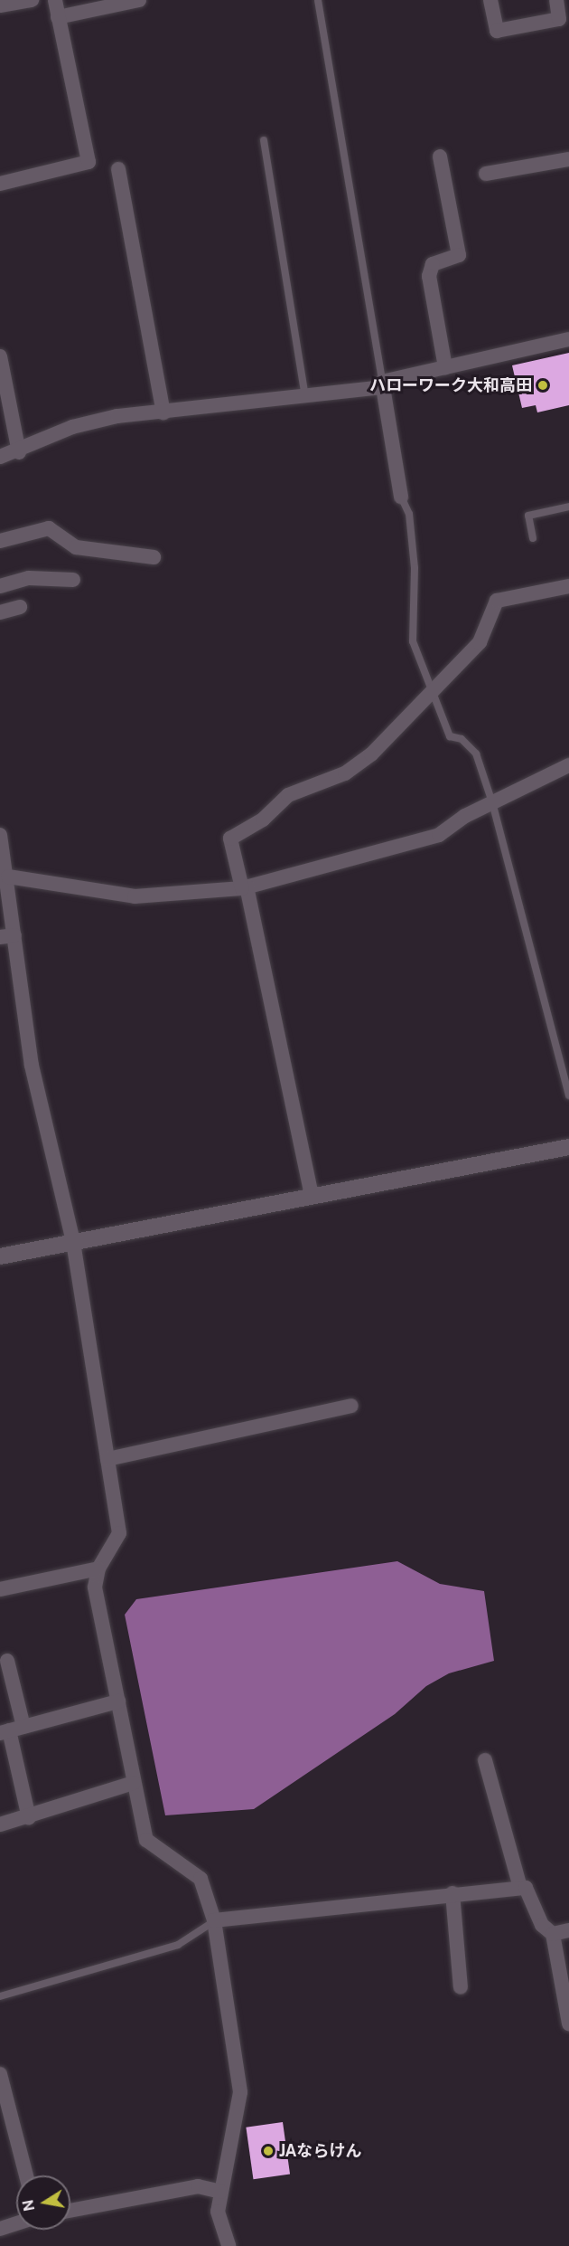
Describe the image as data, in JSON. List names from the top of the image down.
{
  "places": ["ハローワーク大和高田", "JAならけん"],
  "north": "left"
}
